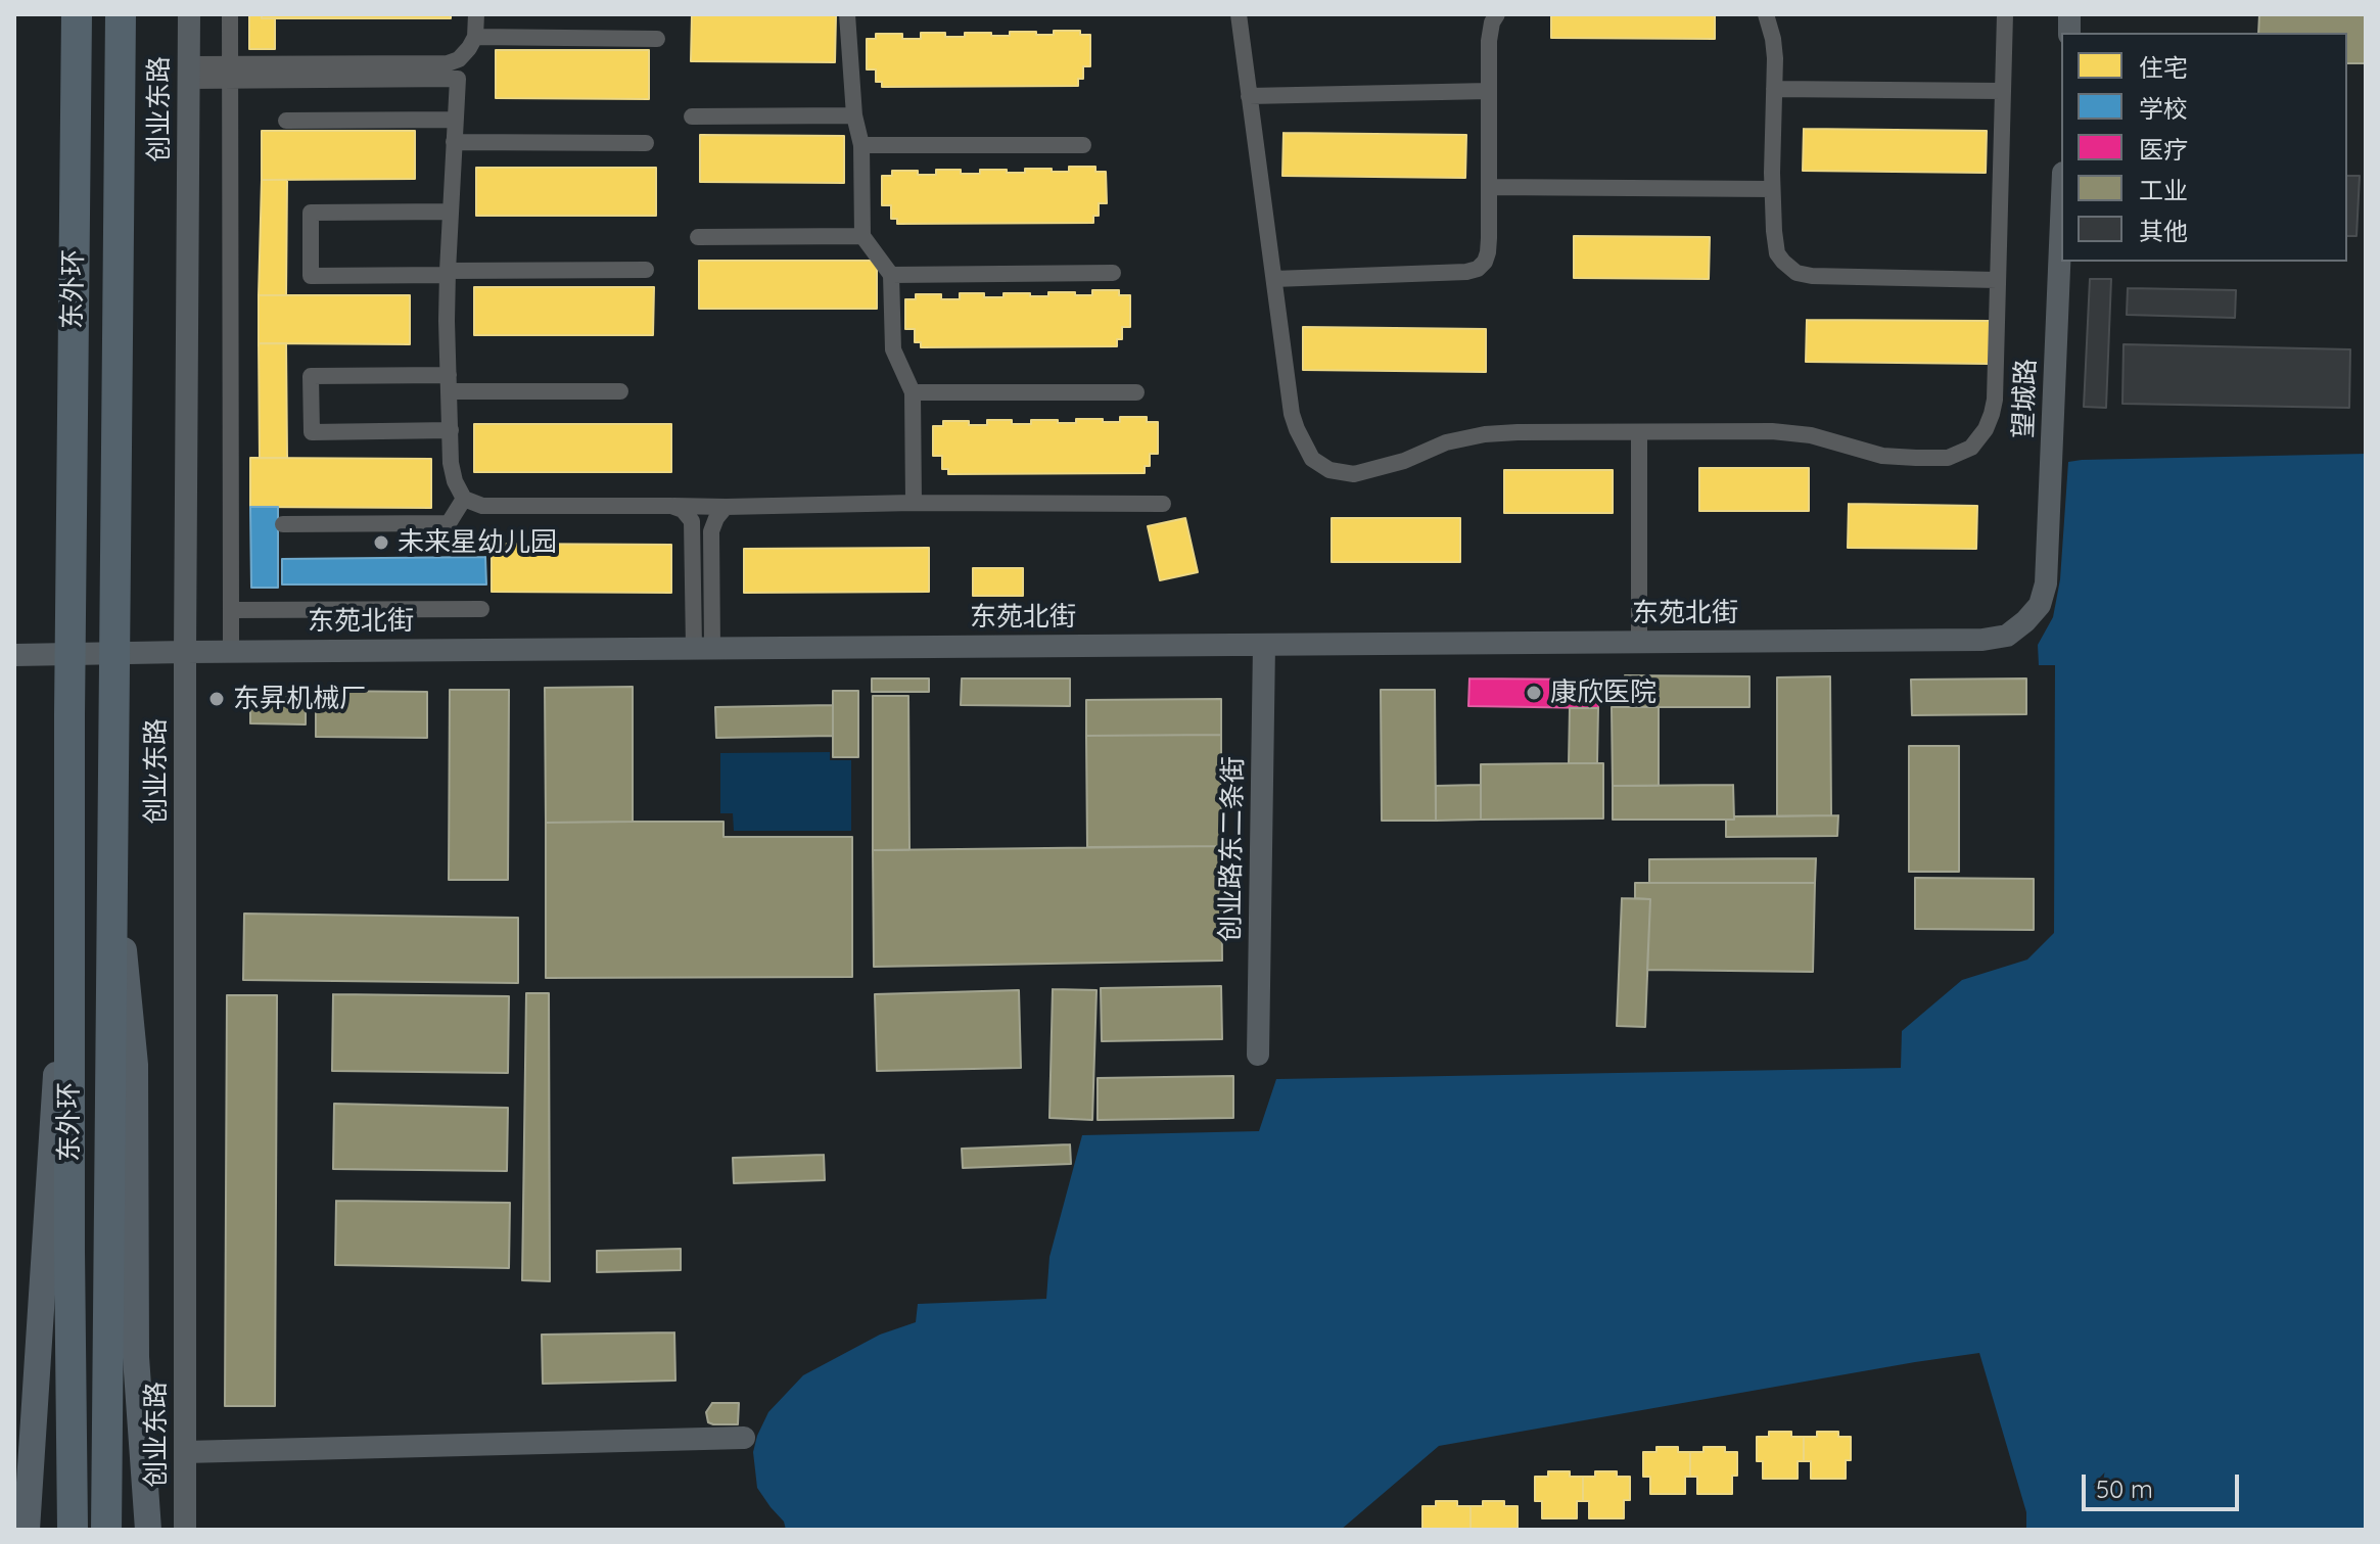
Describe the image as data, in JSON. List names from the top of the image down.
{
  "streets": {
    "highway": ["东外环"],
    "main road": [
      "创业东路",
      "望城路",
      "东苑北街",
      "创业路东二条街"
    ]
  },
  "crossings": [
    ["创业东路", "东苑北街"],
    ["望城路", "东苑北街"],
    ["东苑北街", "创业路东二条街"]
  ],
  "places": ["未来星幼儿园", "康欣医院", "东昇机械厂"],
  "legend": [
    "住宅",
    "学校",
    "医疗",
    "工业",
    "其他"
  ],
  "scale_bar": "50 m"
}
